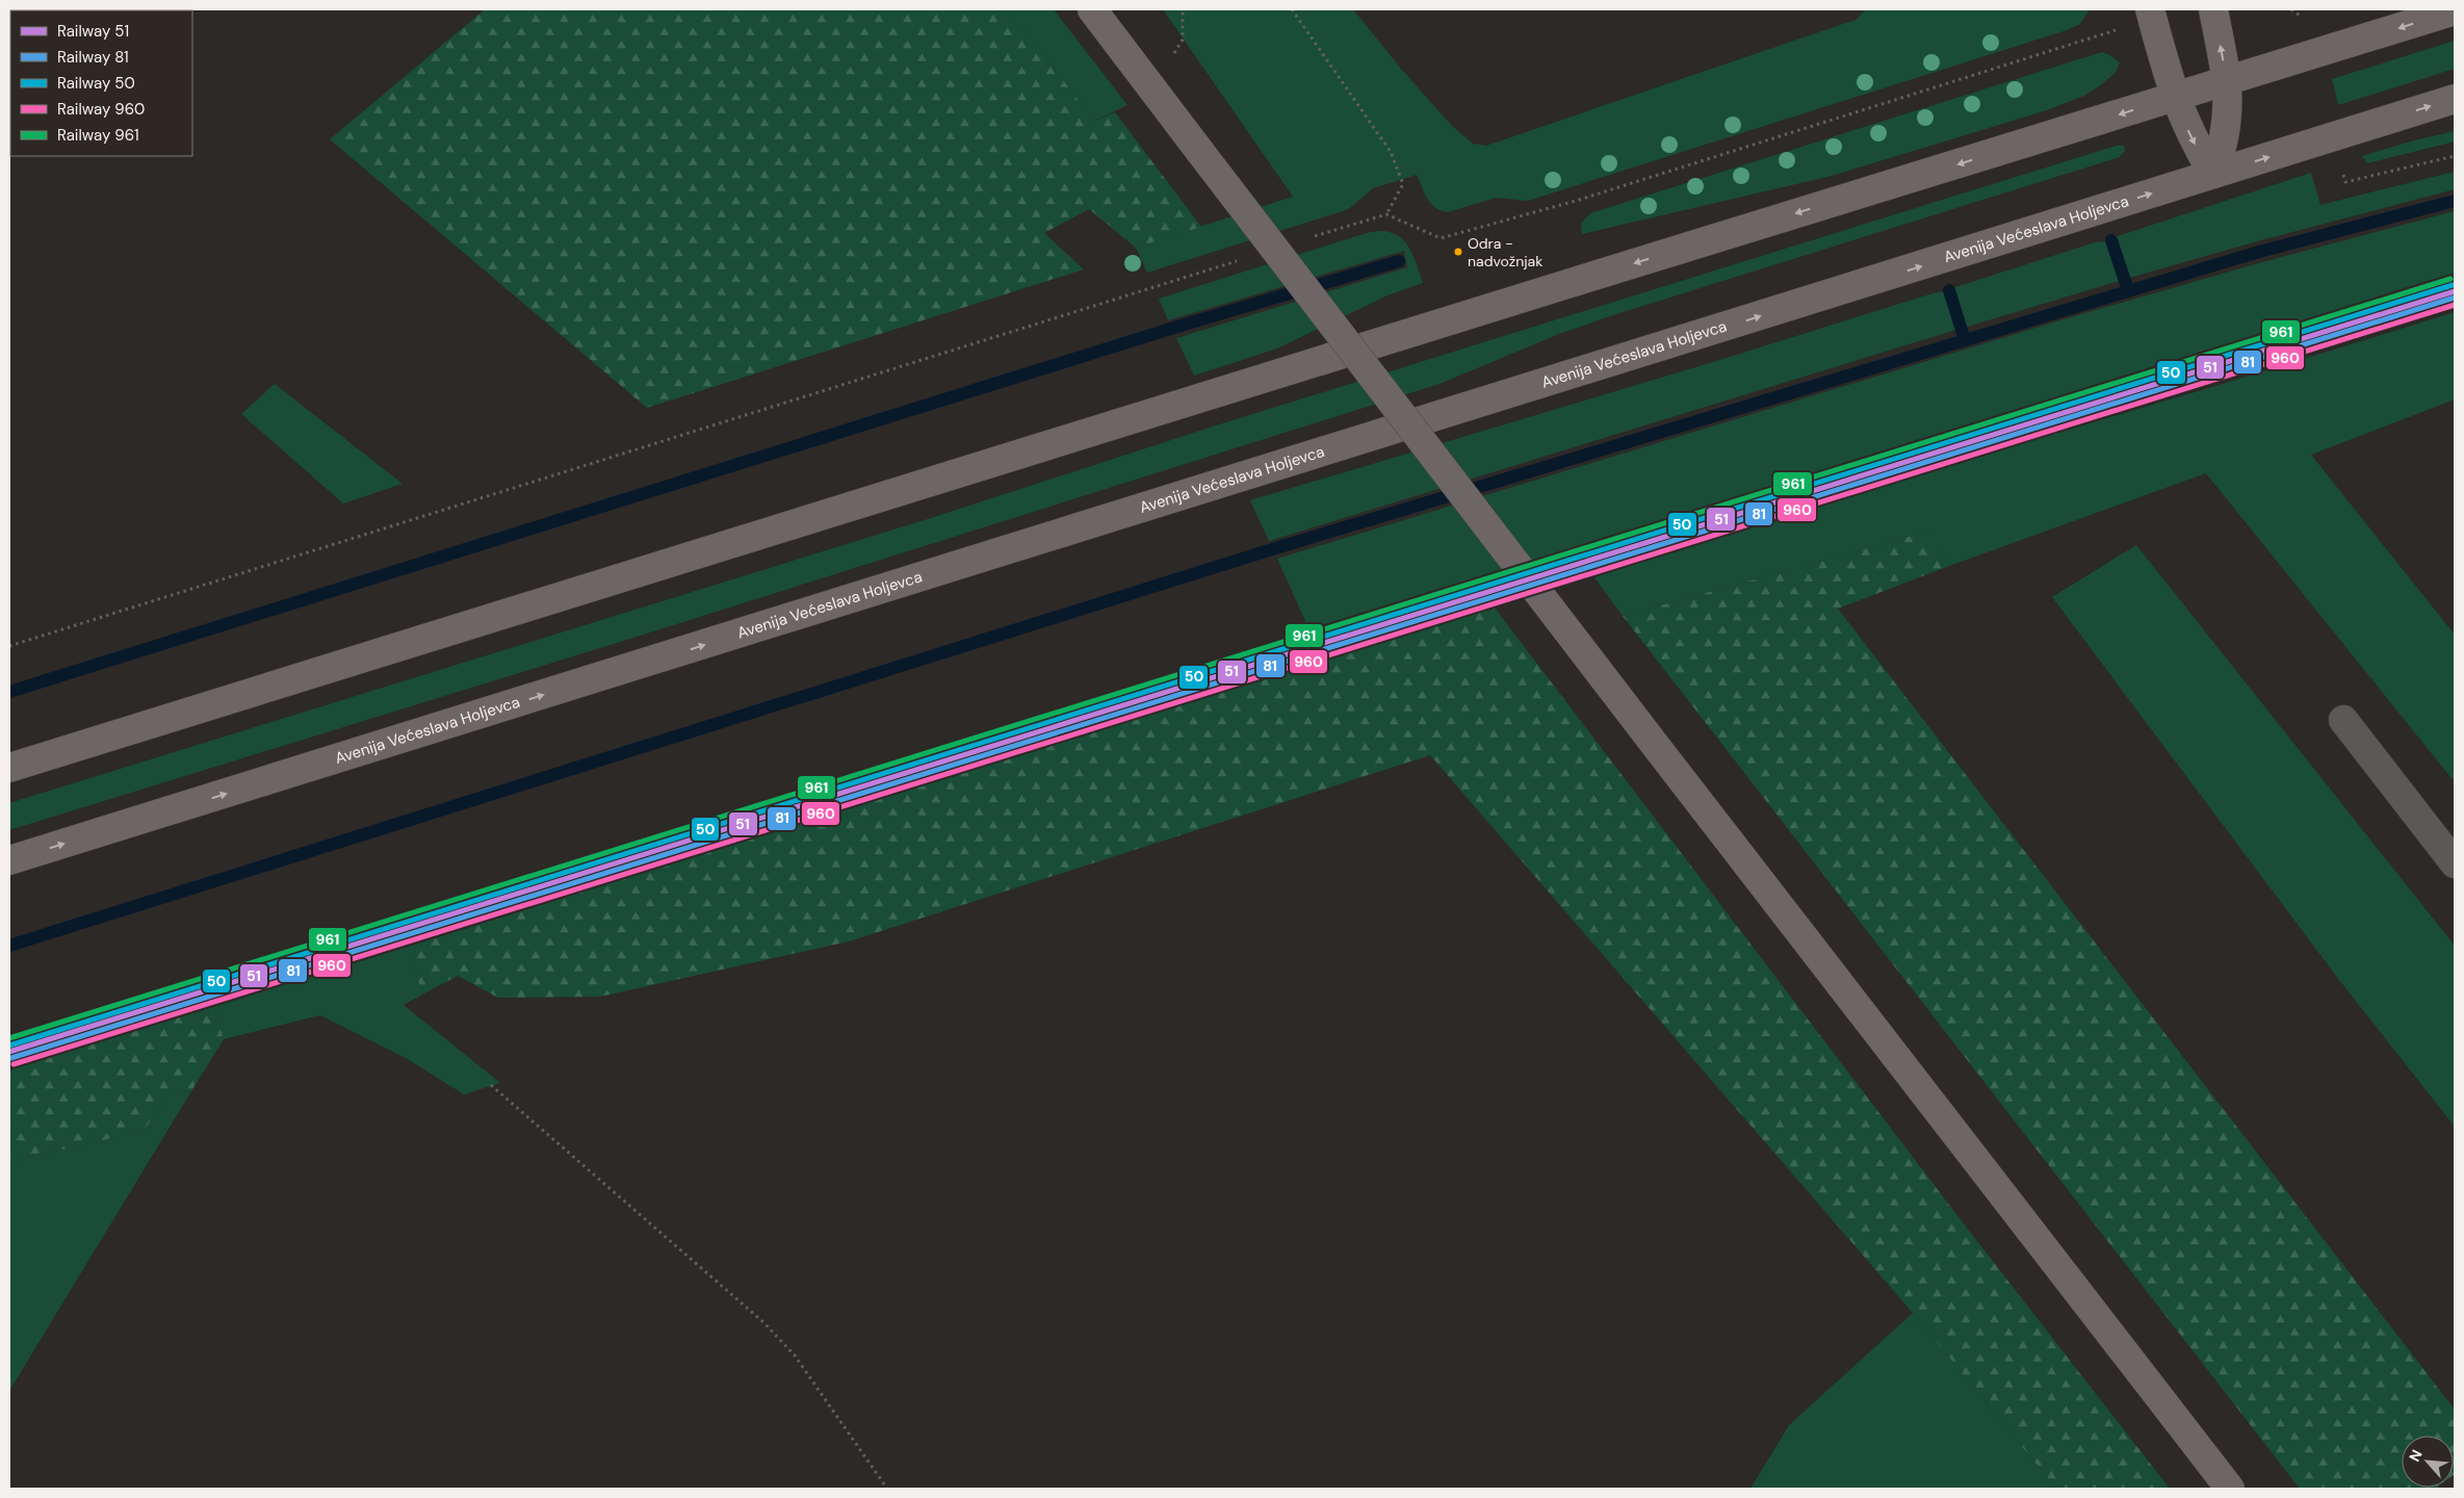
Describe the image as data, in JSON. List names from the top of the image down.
{
  "streets": {
    "main road": ["Avenija Većeslava Holjevca"]
  },
  "places": ["Odra - nadvožnjak"],
  "lines": [
    "rail line 961",
    "rail line 50",
    "rail line 51",
    "rail line 81",
    "rail line 960"
  ],
  "legend": [
    "Railway 51",
    "Railway 81",
    "Railway 50",
    "Railway 960",
    "Railway 961"
  ],
  "north": "top left"
}
